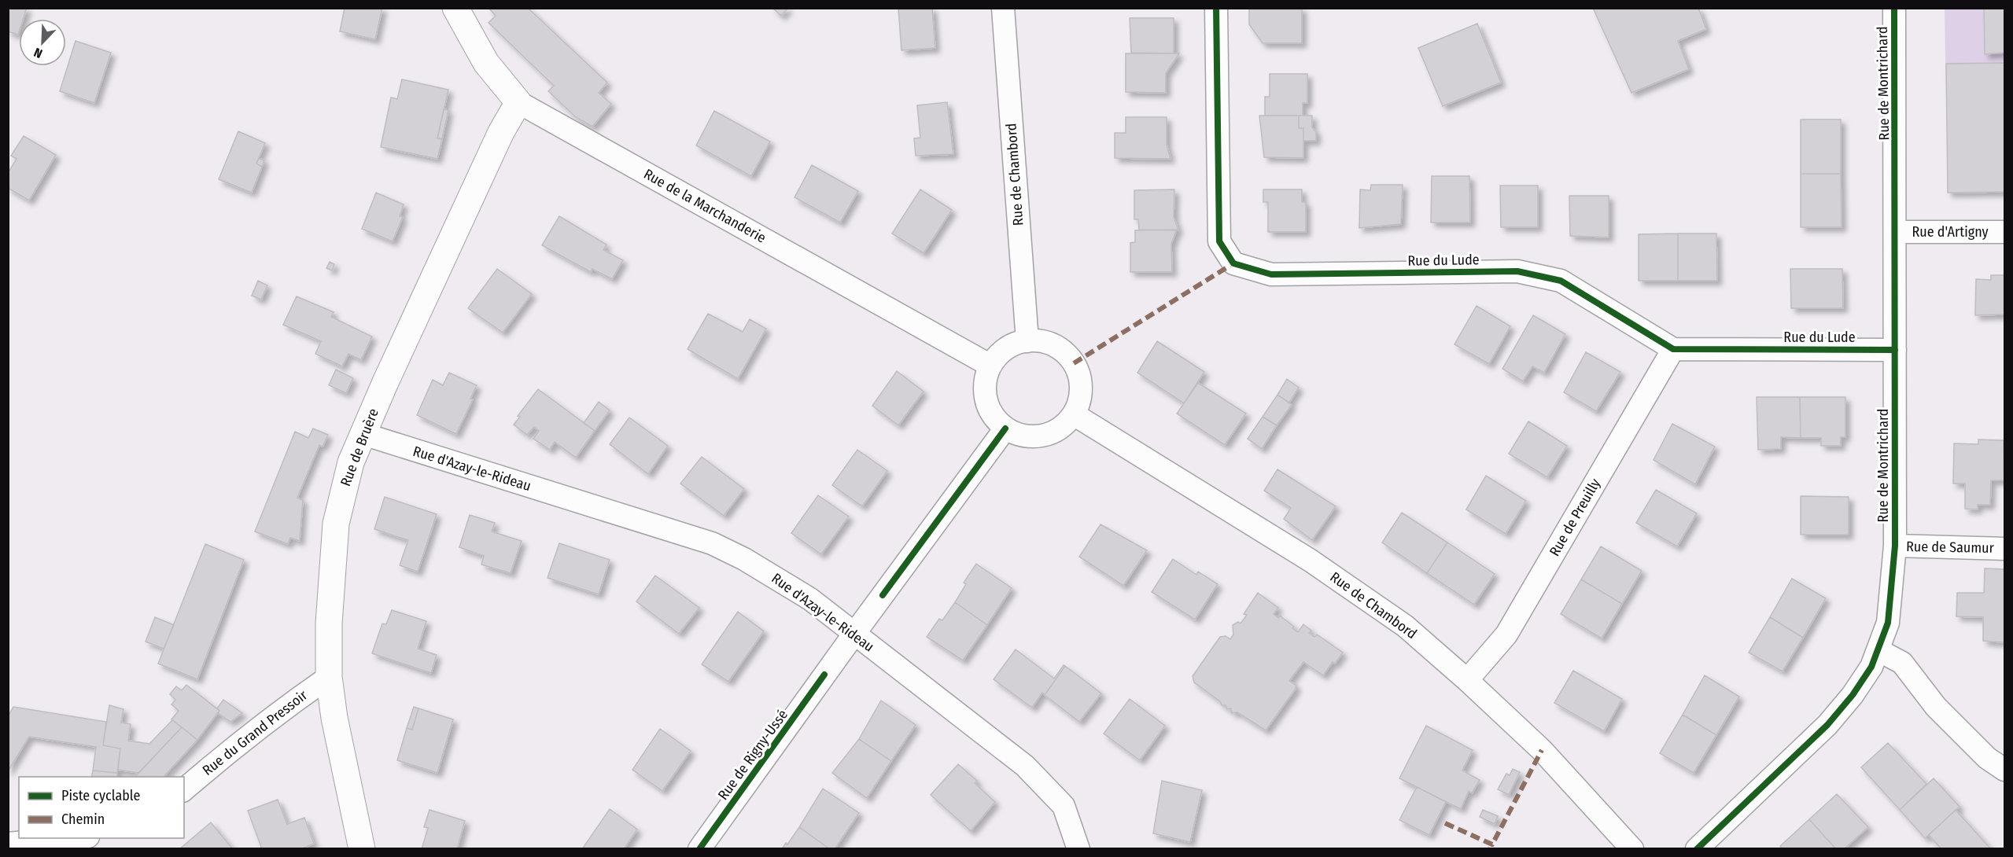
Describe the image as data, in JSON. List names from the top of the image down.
{
  "streets": {
    "street": [
      "Rue de Montrichard",
      "Rue de Chambord",
      "Rue de la Marchanderie",
      "Rue d'Artigny",
      "Rue du Lude",
      "Rue de Bruère",
      "Rue d'Azay-le-Rideau",
      "Rue de Preuilly",
      "Rue de Saumur",
      "Rue du Grand Pressoir",
      "Rue de Rigny-Ussé"
    ]
  },
  "crossings": [
    ["Rue de Montrichard", "Rue d'Artigny"],
    ["Rue de Montrichard", "Rue du Lude"],
    ["Rue de Montrichard", "Rue de Saumur"],
    ["Rue de Chambord", "Rue de la Marchanderie"],
    ["Rue de Chambord", "Rue de Preuilly"],
    ["Rue de Chambord", "Rue de Rigny-Ussé"],
    ["Rue de la Marchanderie", "Rue de Bruère"],
    ["Rue de la Marchanderie", "Rue de Rigny-Ussé"],
    ["Rue du Lude", "Rue de Preuilly"],
    ["Rue de Bruère", "Rue d'Azay-le-Rideau"],
    ["Rue de Bruère", "Rue du Grand Pressoir"],
    ["Rue d'Azay-le-Rideau", "Rue de Rigny-Ussé"]
  ],
  "legend": ["Piste cyclable", "Chemin"],
  "north": "bottom left"
}
